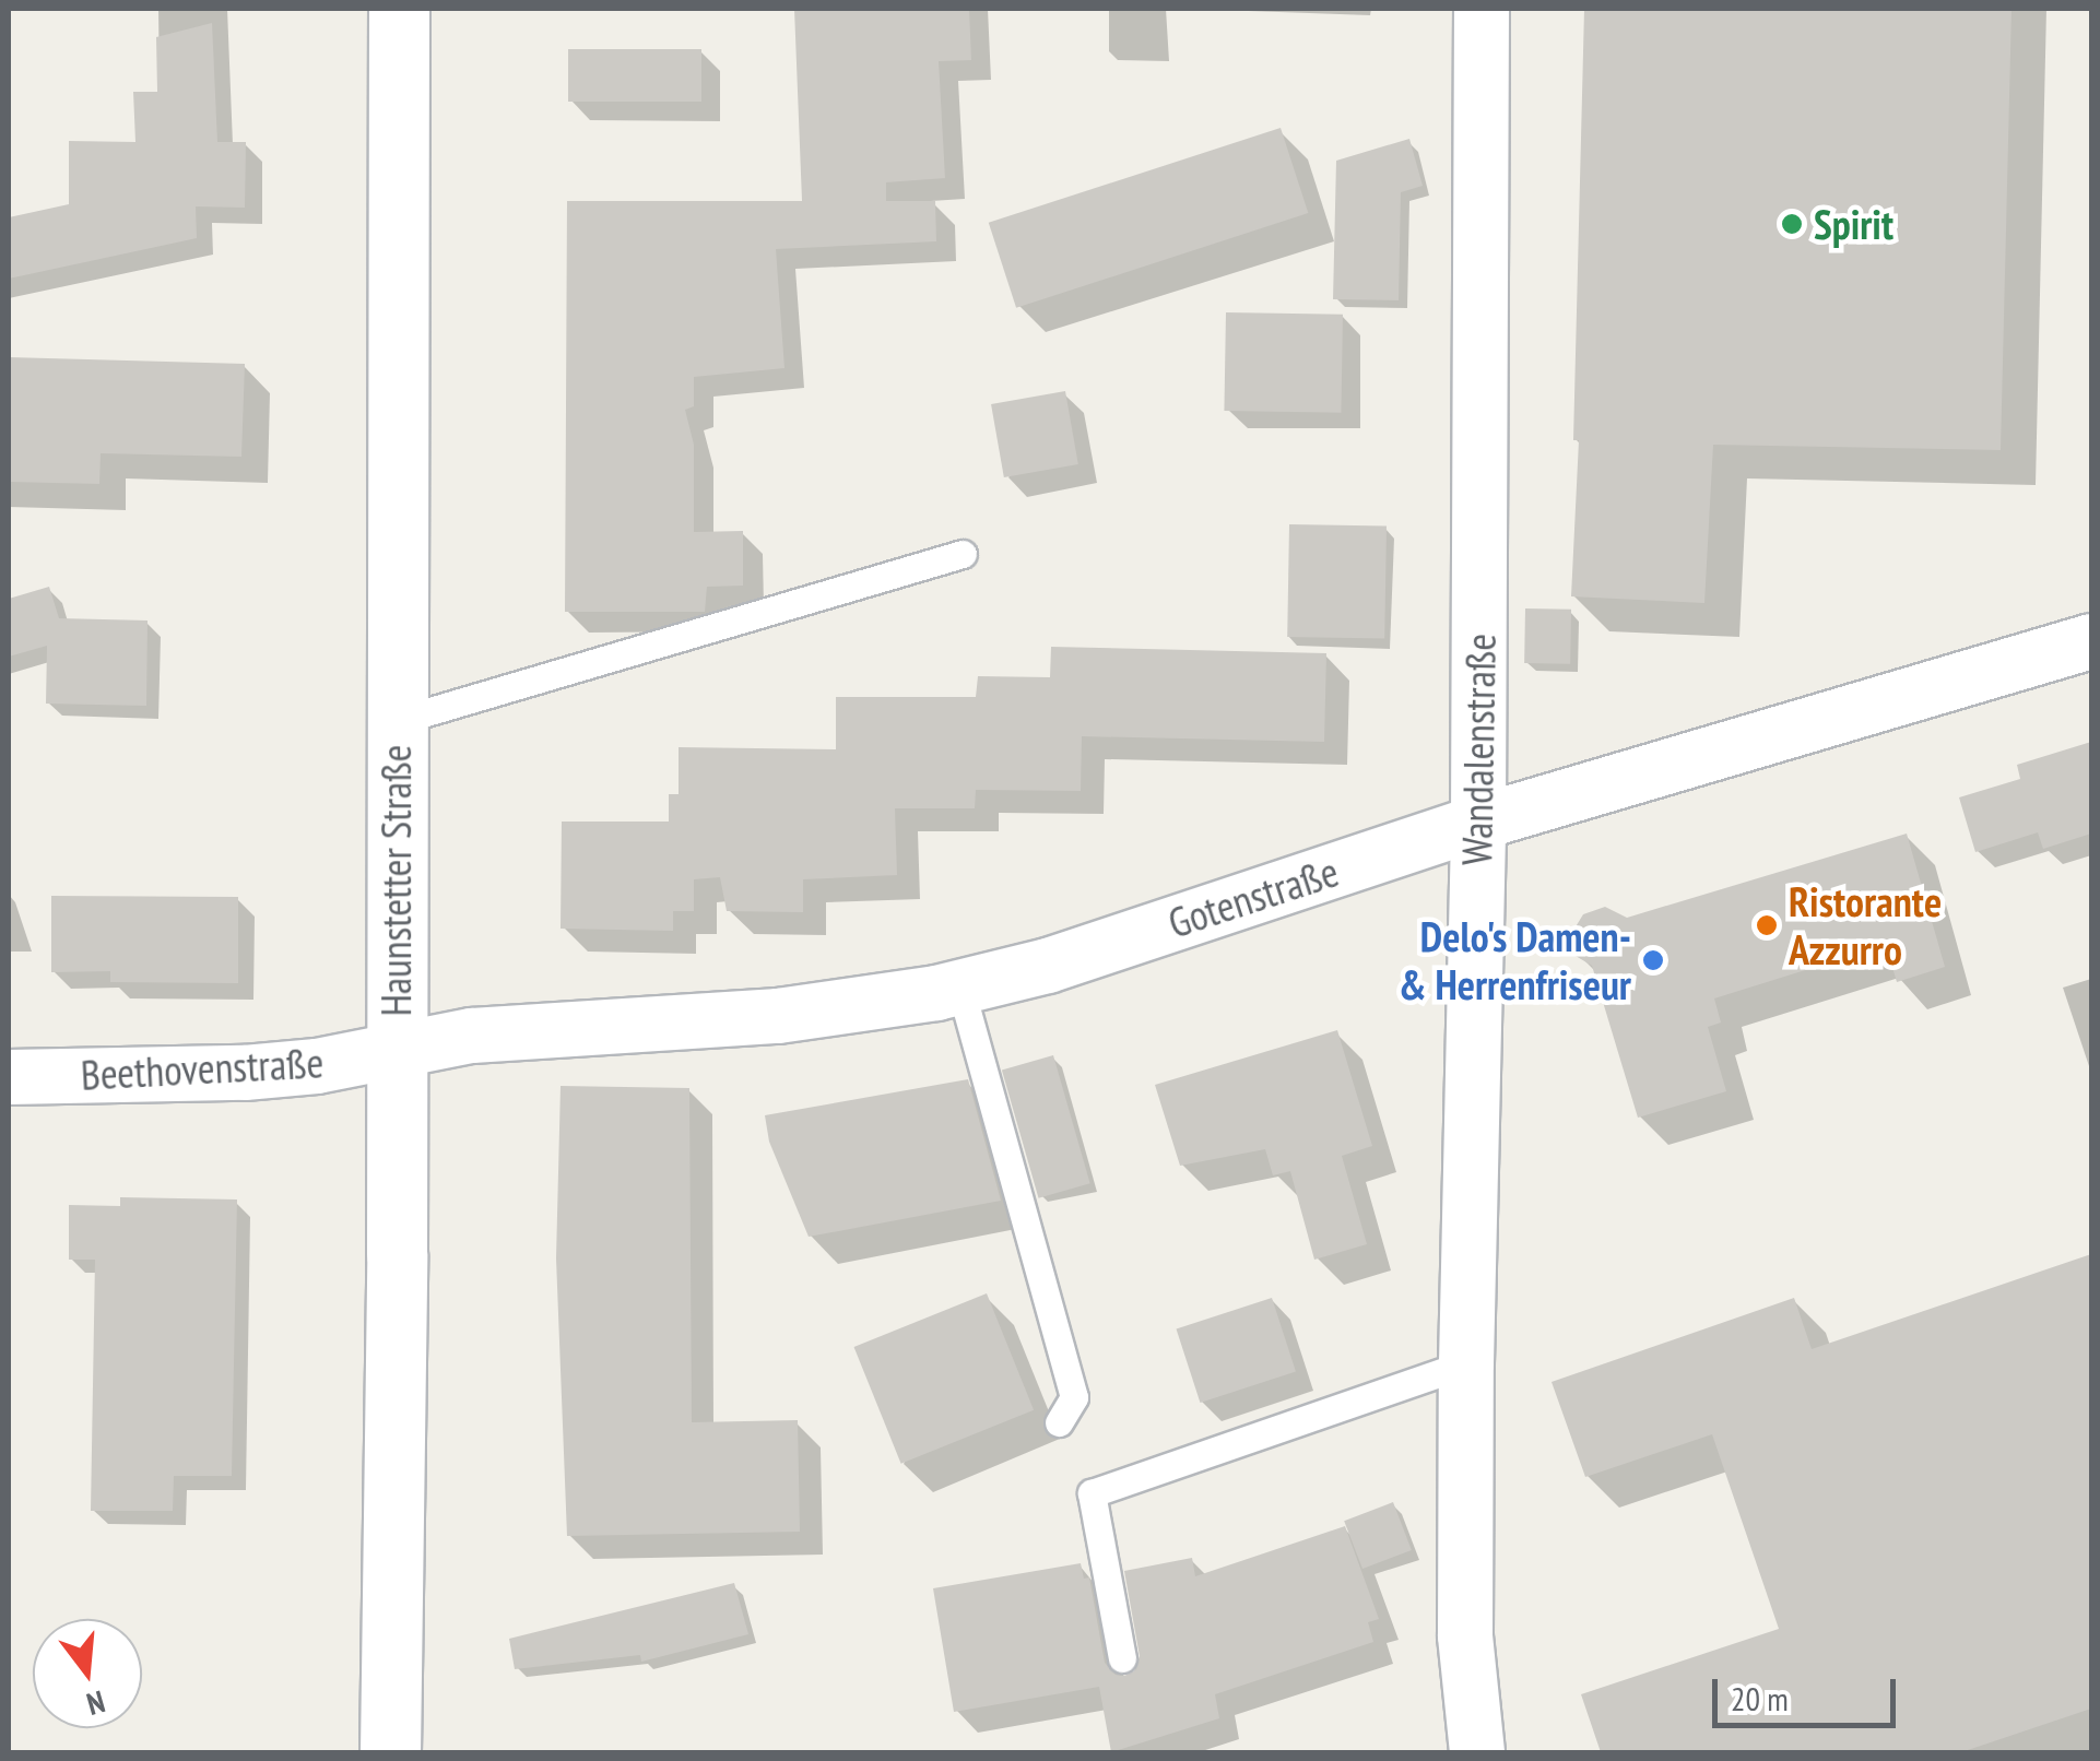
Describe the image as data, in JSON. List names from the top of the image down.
{
  "streets": {
    "main road": ["Haunstetter Straße"],
    "street": ["Wandalenstraße", "Gotenstraße", "Beethovenstraße"]
  },
  "crossings": [
    ["Wandalenstraße", "Gotenstraße"],
    ["Haunstetter Straße", "Gotenstraße"],
    ["Haunstetter Straße", "Beethovenstraße"],
    ["Gotenstraße", "Beethovenstraße"]
  ],
  "places": ["Spirit", "Ristorante Azzurro", "Delo's Damen- & Herrenfriseur"],
  "scale_bar": "20 m",
  "north": "bottom"
}
